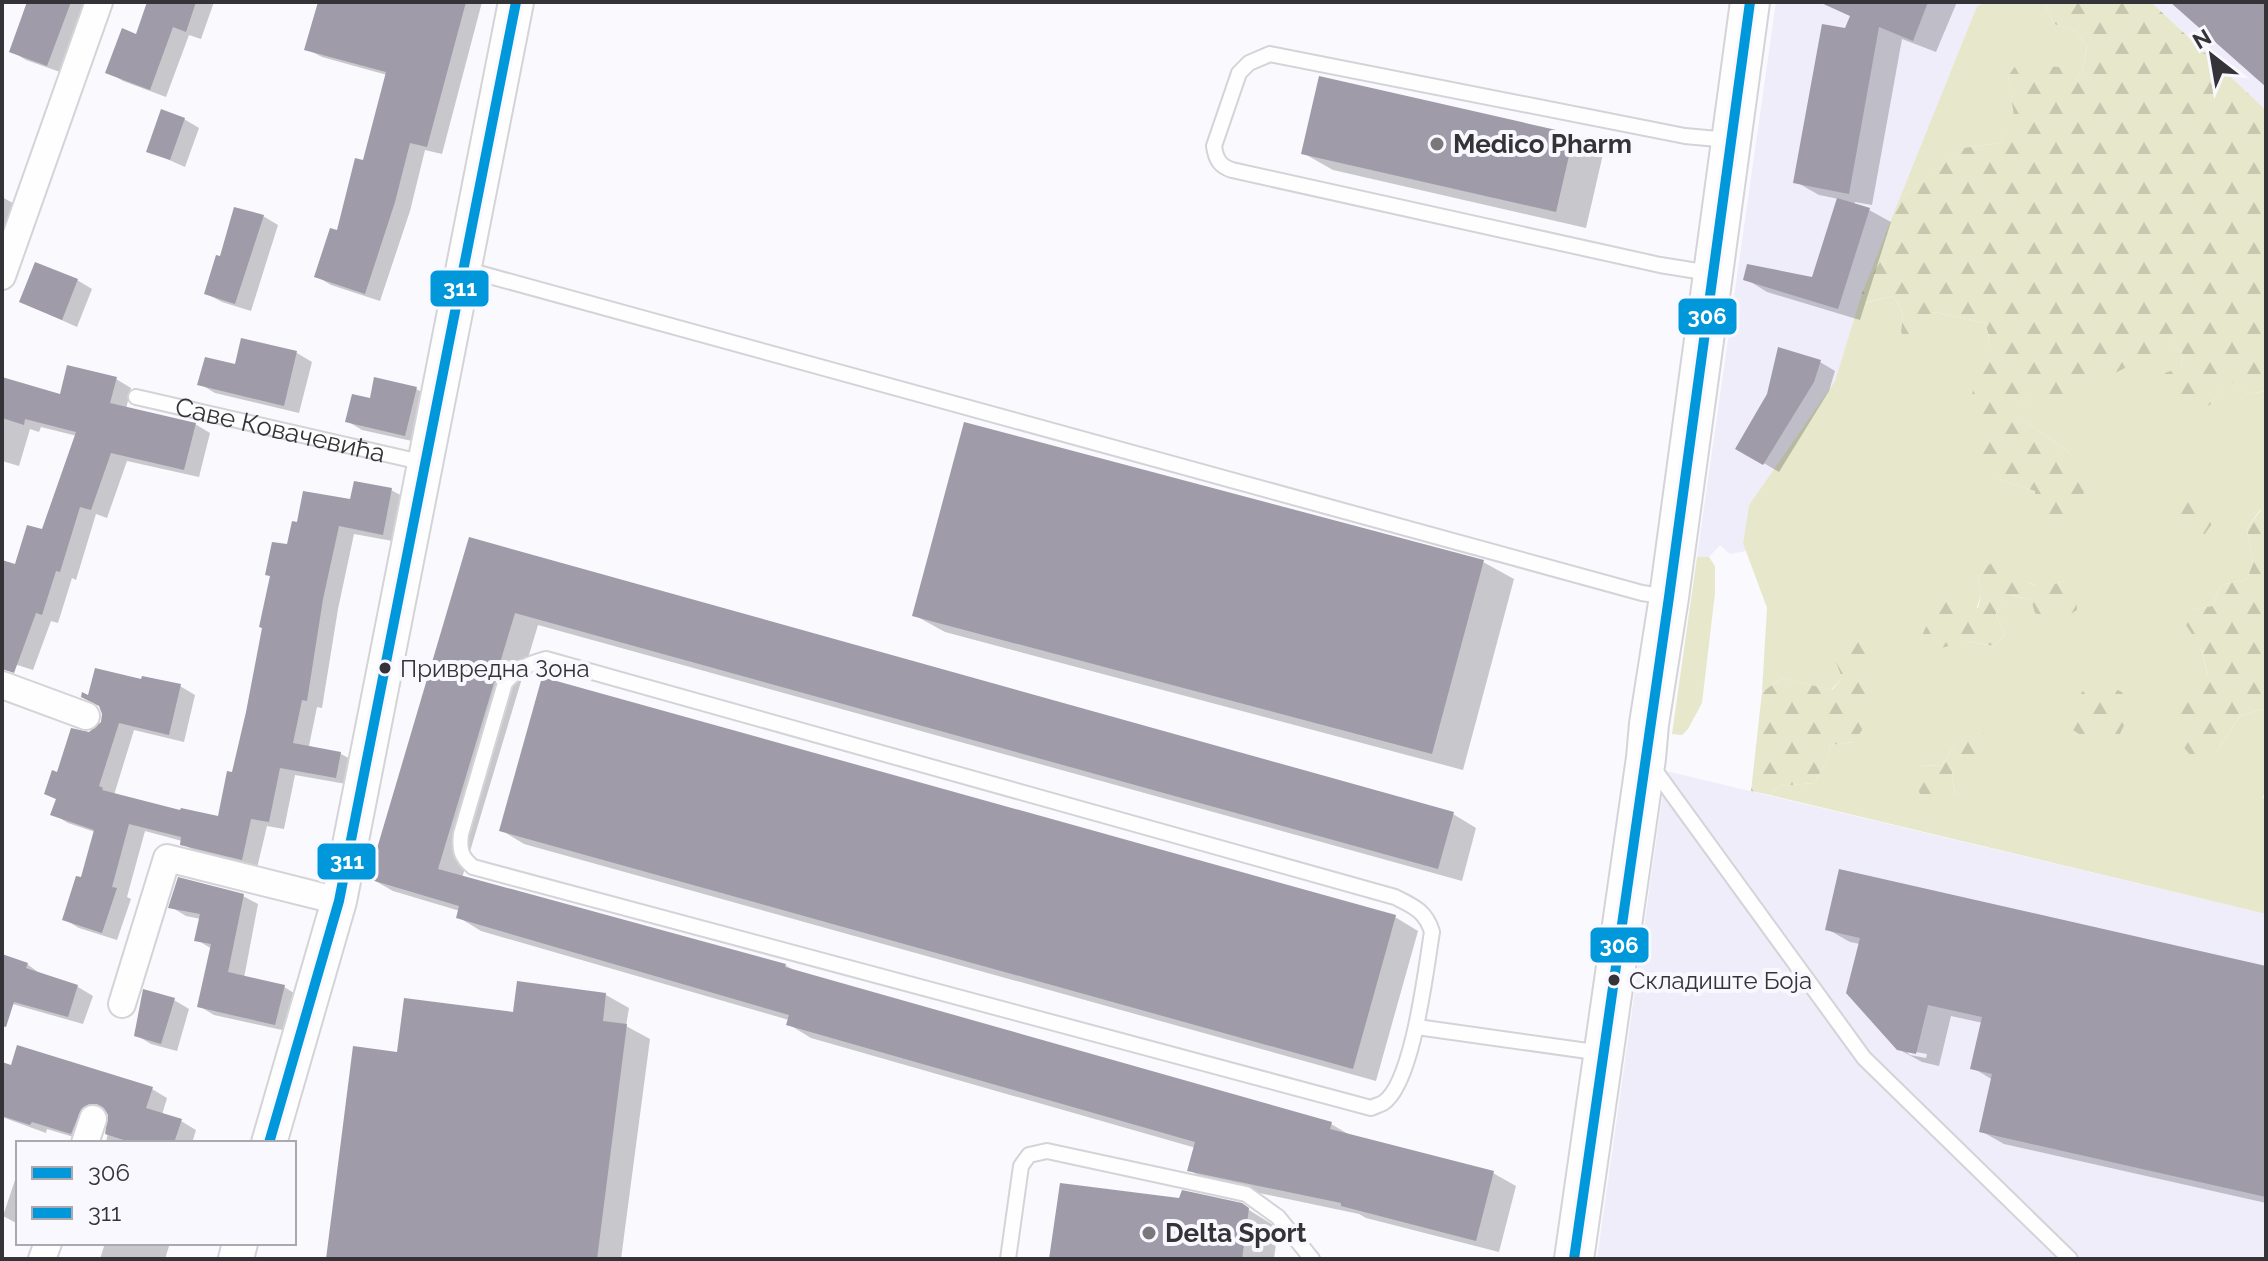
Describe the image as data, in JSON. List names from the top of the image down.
{
  "streets": {
    "lane": ["Саве Ковачевића"]
  },
  "places": [
    "Medico Pharm",
    "Привредна Зона",
    "Складиште Боја",
    "Delta Sport"
  ],
  "lines": ["transit line 306", "transit line 311"],
  "legend": ["306", "311"],
  "north": "top left"
}
